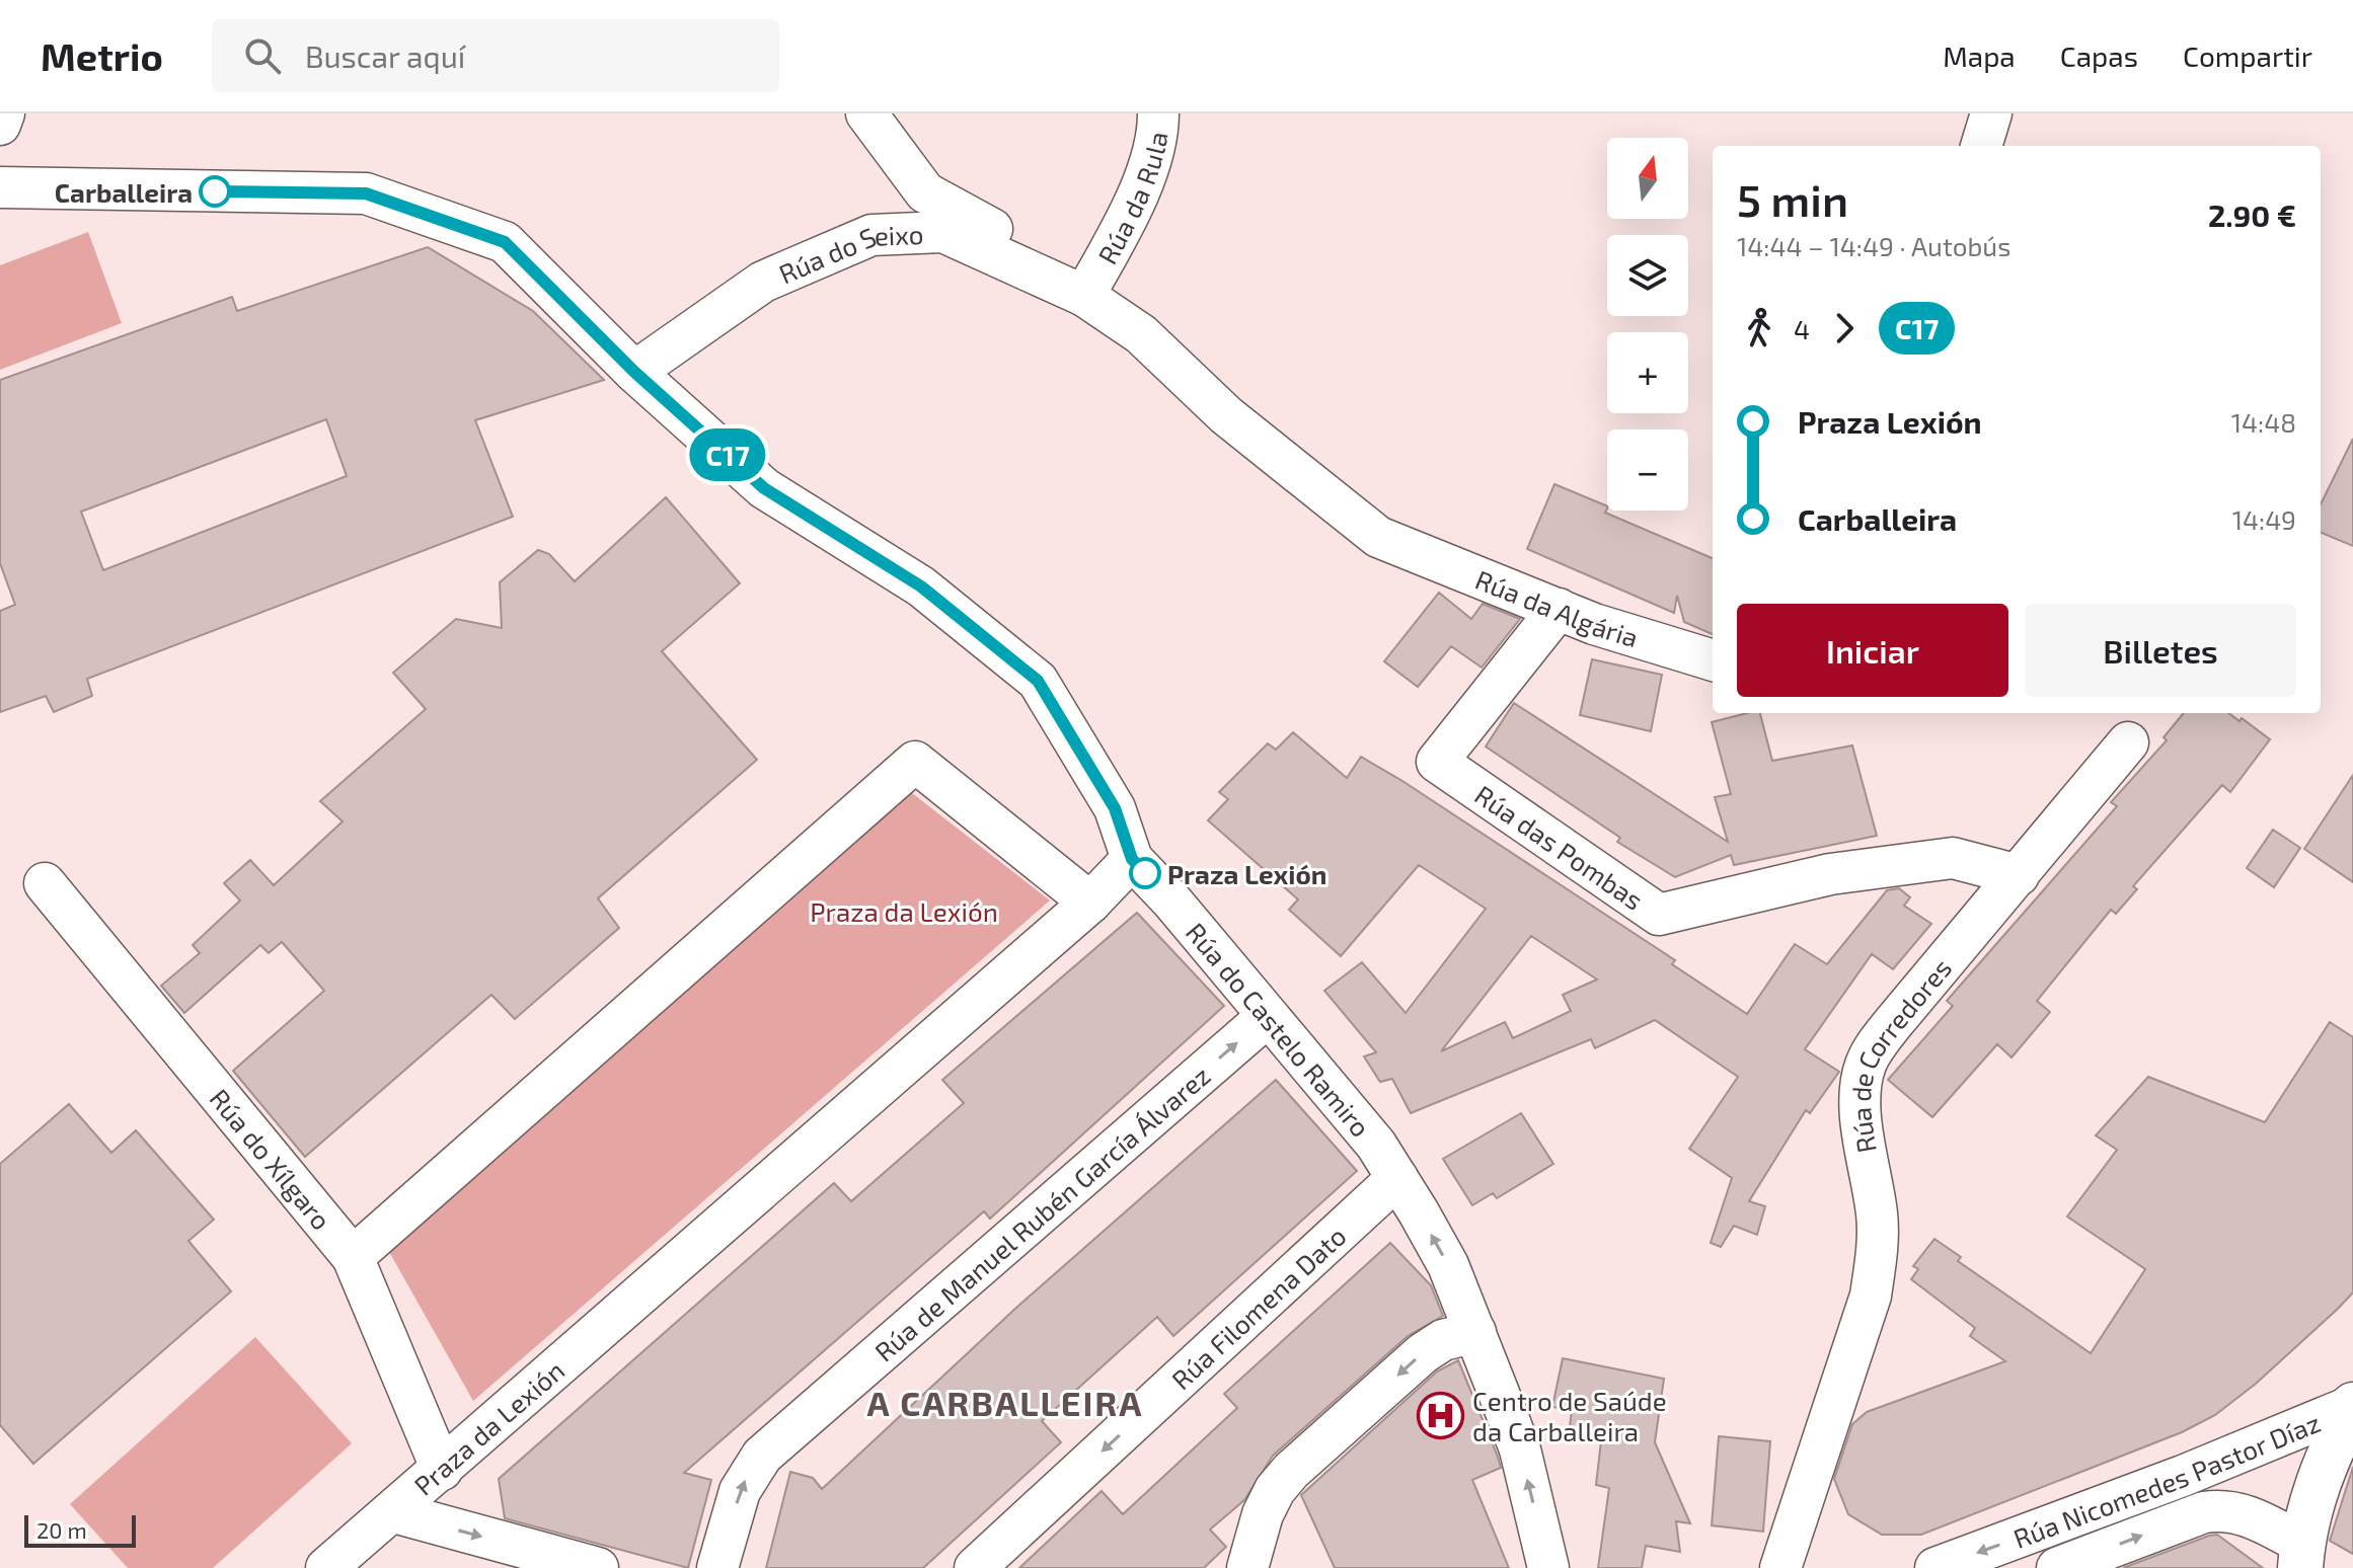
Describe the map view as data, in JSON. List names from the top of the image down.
{
  "streets": {
    "street": [
      "Rúa da Rula",
      "Rúa do Seixo",
      "Rúa da Algária",
      "Rúa das Pombas",
      "Rúa do Castelo Ramiro",
      "Rúa de Corredores",
      "Rúa do Xílgaro",
      "Rúa de Manuel Rubén García Álvarez",
      "Rúa Filomena Dato",
      "Praza da Lexión",
      "Rúa Nicomedes Pastor Díaz"
    ]
  },
  "crossings": [
    ["Rúa da Rula", "Rúa do Seixo"],
    ["Rúa do Seixo", "Rúa da Algária"],
    ["Rúa do Seixo", "Rúa do Castelo Ramiro"],
    ["Rúa da Algária", "Rúa das Pombas"],
    ["Rúa das Pombas", "Rúa de Corredores"],
    ["Rúa do Castelo Ramiro", "Rúa de Manuel Rubén García Álvarez"],
    ["Rúa do Castelo Ramiro", "Rúa Filomena Dato"],
    ["Rúa do Castelo Ramiro", "Praza da Lexión"],
    ["Rúa do Xílgaro", "Praza da Lexión"]
  ],
  "one_way": ["Rúa de Manuel Rubén García Álvarez"],
  "districts": ["A CARBALLEIRA"],
  "parks": ["Praza da Lexión"],
  "places": {
    "other": ["Carballeira", "Praza Lexión"],
    "hospital": ["Centro de Saúde da Carballeira"]
  },
  "lines": ["bus line C17"],
  "scale_bar": "20 m",
  "north": "top",
  "page": {
    "header": "Metrio",
    "search": "Buscar aquí",
    "nav": ["Mapa", "Capas", "Compartir"],
    "on_map": "C17",
    "map_buttons": ["+", "−"],
    "heading": ["5 min", "14:44 – 14:49 · Autobús", "2.90 €"],
    "legs": ["4", "C17"],
    "list": [
      {
        "name": "Praza Lexión",
        "value": "14:48"
      },
      {
        "name": "Carballeira",
        "value": "14:49"
      }
    ],
    "buttons": ["Iniciar", "Billetes"],
    "scale": "20 m"
  }
}
